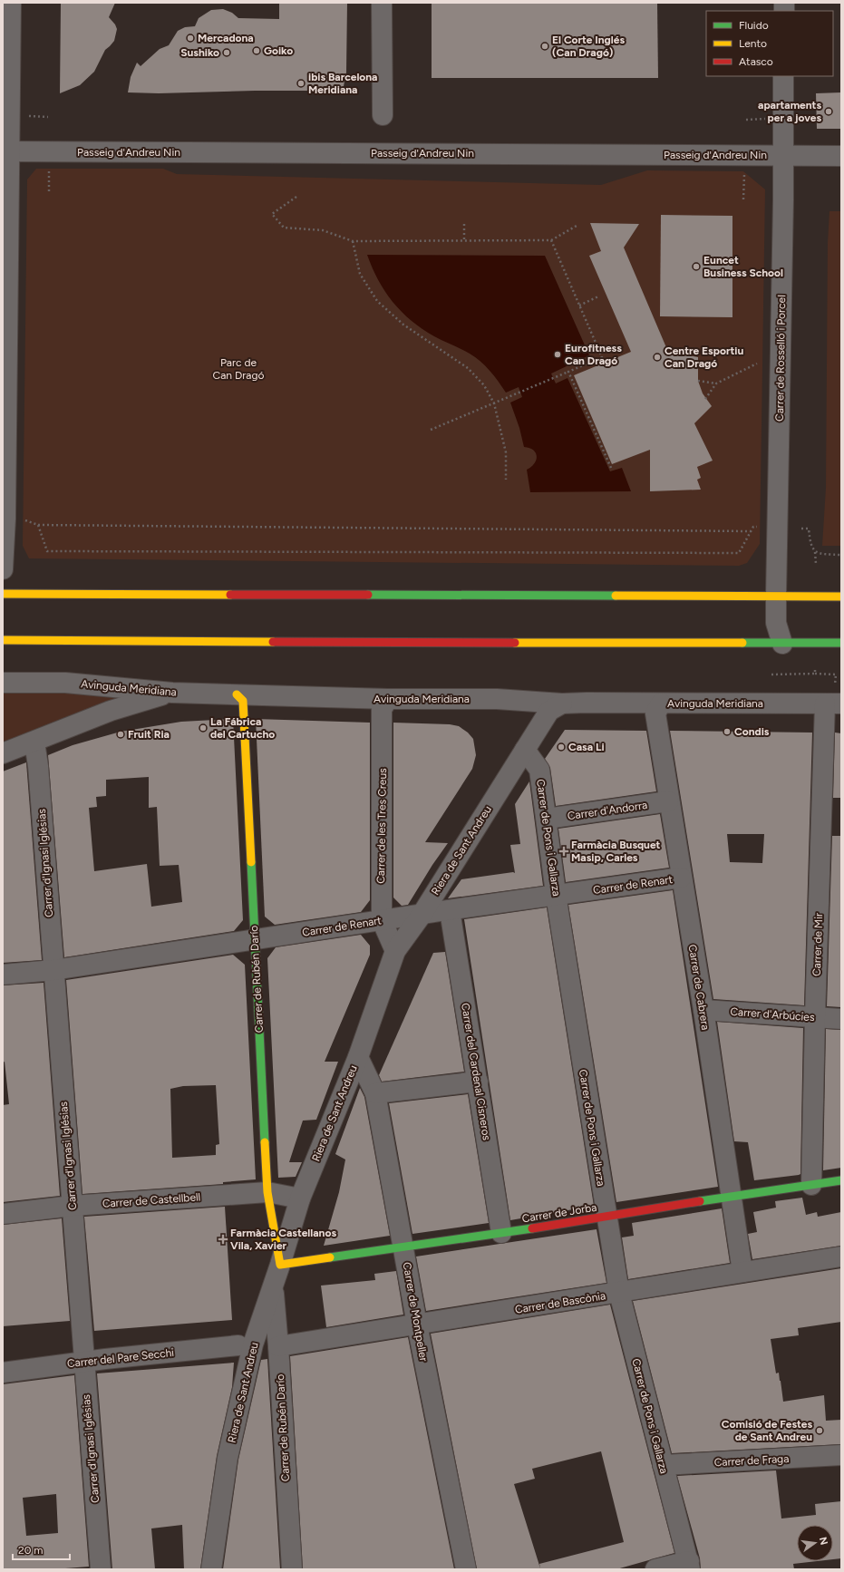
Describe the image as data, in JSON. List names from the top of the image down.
{
  "streets": {
    "main road": ["Carrer de Rubén Darío", "Carrer de Jorba"],
    "street": [
      "Passeig d'Andreu Nin",
      "Carrer de Rosselló i Porcel",
      "Avinguda Meridiana",
      "Carrer d'Andorra",
      "Carrer de les Tres Creus",
      "Carrer de Pons i Gallarza",
      "Riera de Sant Andreu",
      "Carrer d'Ignasi Iglésias",
      "Carrer de Renart",
      "Carrer de Mir",
      "Carrer de Cabrera",
      "Carrer d'Arbúcies",
      "Carrer del Cardenal Cisneros",
      "Carrer de Castellbell",
      "Carrer de Bascònia",
      "Carrer de Montpeller",
      "Carrer del Pare Secchi",
      "Carrer de Fraga"
    ]
  },
  "crossings": [
    ["Passeig d'Andreu Nin", "Carrer de Rosselló i Porcel"],
    ["Avinguda Meridiana", "Carrer de les Tres Creus"],
    ["Avinguda Meridiana", "Riera de Sant Andreu"],
    ["Avinguda Meridiana", "Carrer de Mir"],
    ["Avinguda Meridiana", "Carrer de Rubén Darío"],
    ["Avinguda Meridiana", "Carrer de Cabrera"],
    ["Carrer d'Andorra", "Carrer de Pons i Gallarza"],
    ["Carrer d'Andorra", "Carrer de Cabrera"],
    ["Carrer de les Tres Creus", "Riera de Sant Andreu"],
    ["Carrer de les Tres Creus", "Carrer de Renart"],
    ["Carrer de Pons i Gallarza", "Riera de Sant Andreu"],
    ["Carrer de Pons i Gallarza", "Carrer de Renart"],
    ["Carrer de Pons i Gallarza", "Carrer de Jorba"],
    ["Carrer de Pons i Gallarza", "Carrer de Bascònia"],
    ["Carrer de Pons i Gallarza", "Carrer de Fraga"],
    ["Riera de Sant Andreu", "Carrer de Renart"],
    ["Riera de Sant Andreu", "Carrer de Rubén Darío"],
    ["Riera de Sant Andreu", "Carrer de Castellbell"],
    ["Riera de Sant Andreu", "Carrer de Jorba"],
    ["Riera de Sant Andreu", "Carrer de Montpeller"],
    ["Carrer d'Ignasi Iglésias", "Carrer de Renart"],
    ["Carrer d'Ignasi Iglésias", "Carrer de Castellbell"],
    ["Carrer d'Ignasi Iglésias", "Carrer del Pare Secchi"],
    ["Carrer de Renart", "Carrer de Rubén Darío"],
    ["Carrer de Renart", "Carrer de Cabrera"],
    ["Carrer de Renart", "Carrer del Cardenal Cisneros"],
    ["Carrer de Mir", "Carrer d'Arbúcies"],
    ["Carrer de Mir", "Carrer de Jorba"],
    ["Carrer de Rubén Darío", "Carrer de Castellbell"],
    ["Carrer de Rubén Darío", "Carrer de Jorba"],
    ["Carrer de Rubén Darío", "Carrer de Bascònia"],
    ["Carrer de Cabrera", "Carrer d'Arbúcies"],
    ["Carrer de Cabrera", "Carrer de Jorba"],
    ["Carrer de Cabrera", "Carrer de Bascònia"],
    ["Carrer del Cardenal Cisneros", "Carrer de Jorba"],
    ["Carrer de Jorba", "Carrer de Montpeller"],
    ["Carrer de Bascònia", "Carrer de Montpeller"]
  ],
  "parks": ["Parc de Can Dragó"],
  "places": {
    "other": [
      "Mercadona",
      "El Corte Inglés (Can Dragó)",
      "Goiko",
      "Sushiko",
      "ibis Barcelona Meridiana",
      "apartaments per a joves",
      "Euncet Business School",
      "Eurofitness Can Dragó",
      "Centre Esportiu Can Dragó",
      "La Fábrica del Cartucho",
      "Condis",
      "Fruit Ria",
      "Casa Li",
      "Comisió de Festes de Sant Andreu"
    ],
    "health": ["Farmàcia Busquet Masip, Carles", "Farmàcia Castellanos Vila, Xavier"]
  },
  "legend": ["Fluido", "Lento", "Atasco"],
  "scale_bar": "20 m",
  "north": "right"
}
